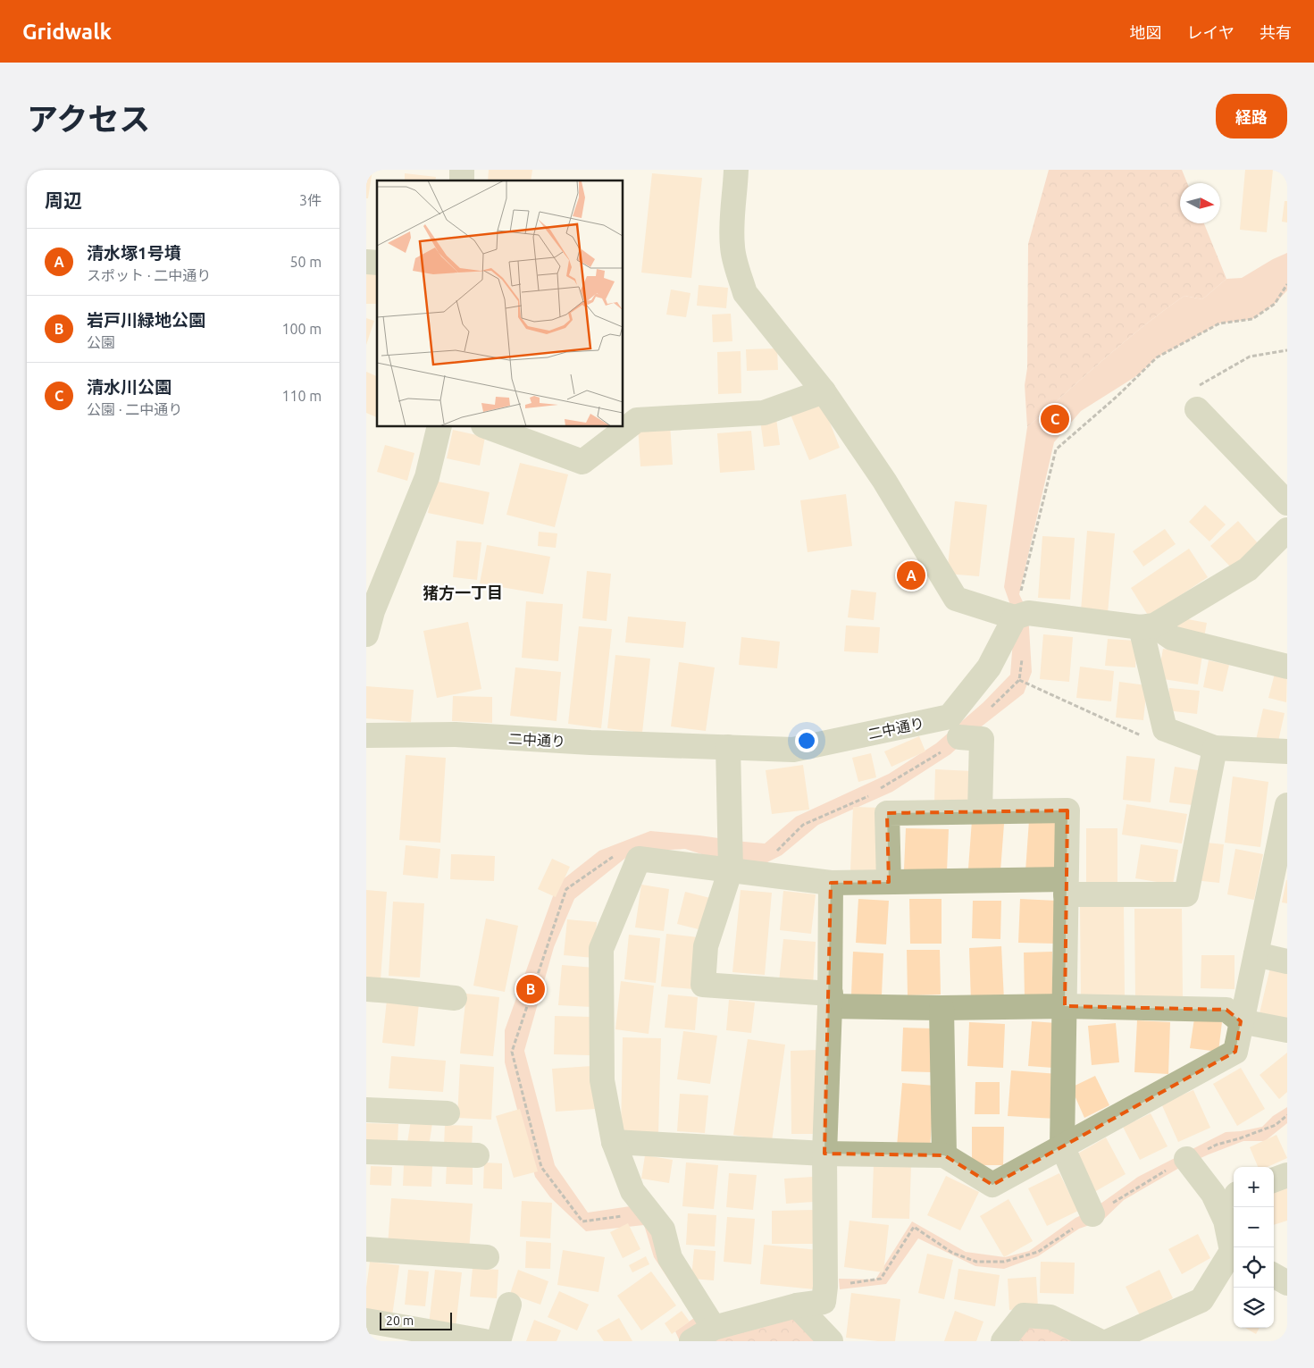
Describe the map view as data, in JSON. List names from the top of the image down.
{
  "streets": {
    "street": ["二中通り"]
  },
  "districts": ["猪方一丁目"],
  "scale_bar": "20 m",
  "north": "right",
  "page": {
    "header": "Gridwalk",
    "nav": ["地図", "レイヤ", "共有"],
    "title": "アクセス",
    "buttons": "経路",
    "heading": ["周辺", "3件"],
    "list": [
      {
        "mark": "A",
        "name": "清水塚1号墳",
        "note": "スポット · 二中通り",
        "value": "50 m"
      },
      {
        "mark": "B",
        "name": "岩戸川緑地公園",
        "note": "公園",
        "value": "100 m"
      },
      {
        "mark": "C",
        "name": "清水川公園",
        "note": "公園 · 二中通り",
        "value": "110 m"
      }
    ],
    "pins": ["C", "A", "B"],
    "map_buttons": ["+", "−"],
    "scale": "20 m"
  }
}
